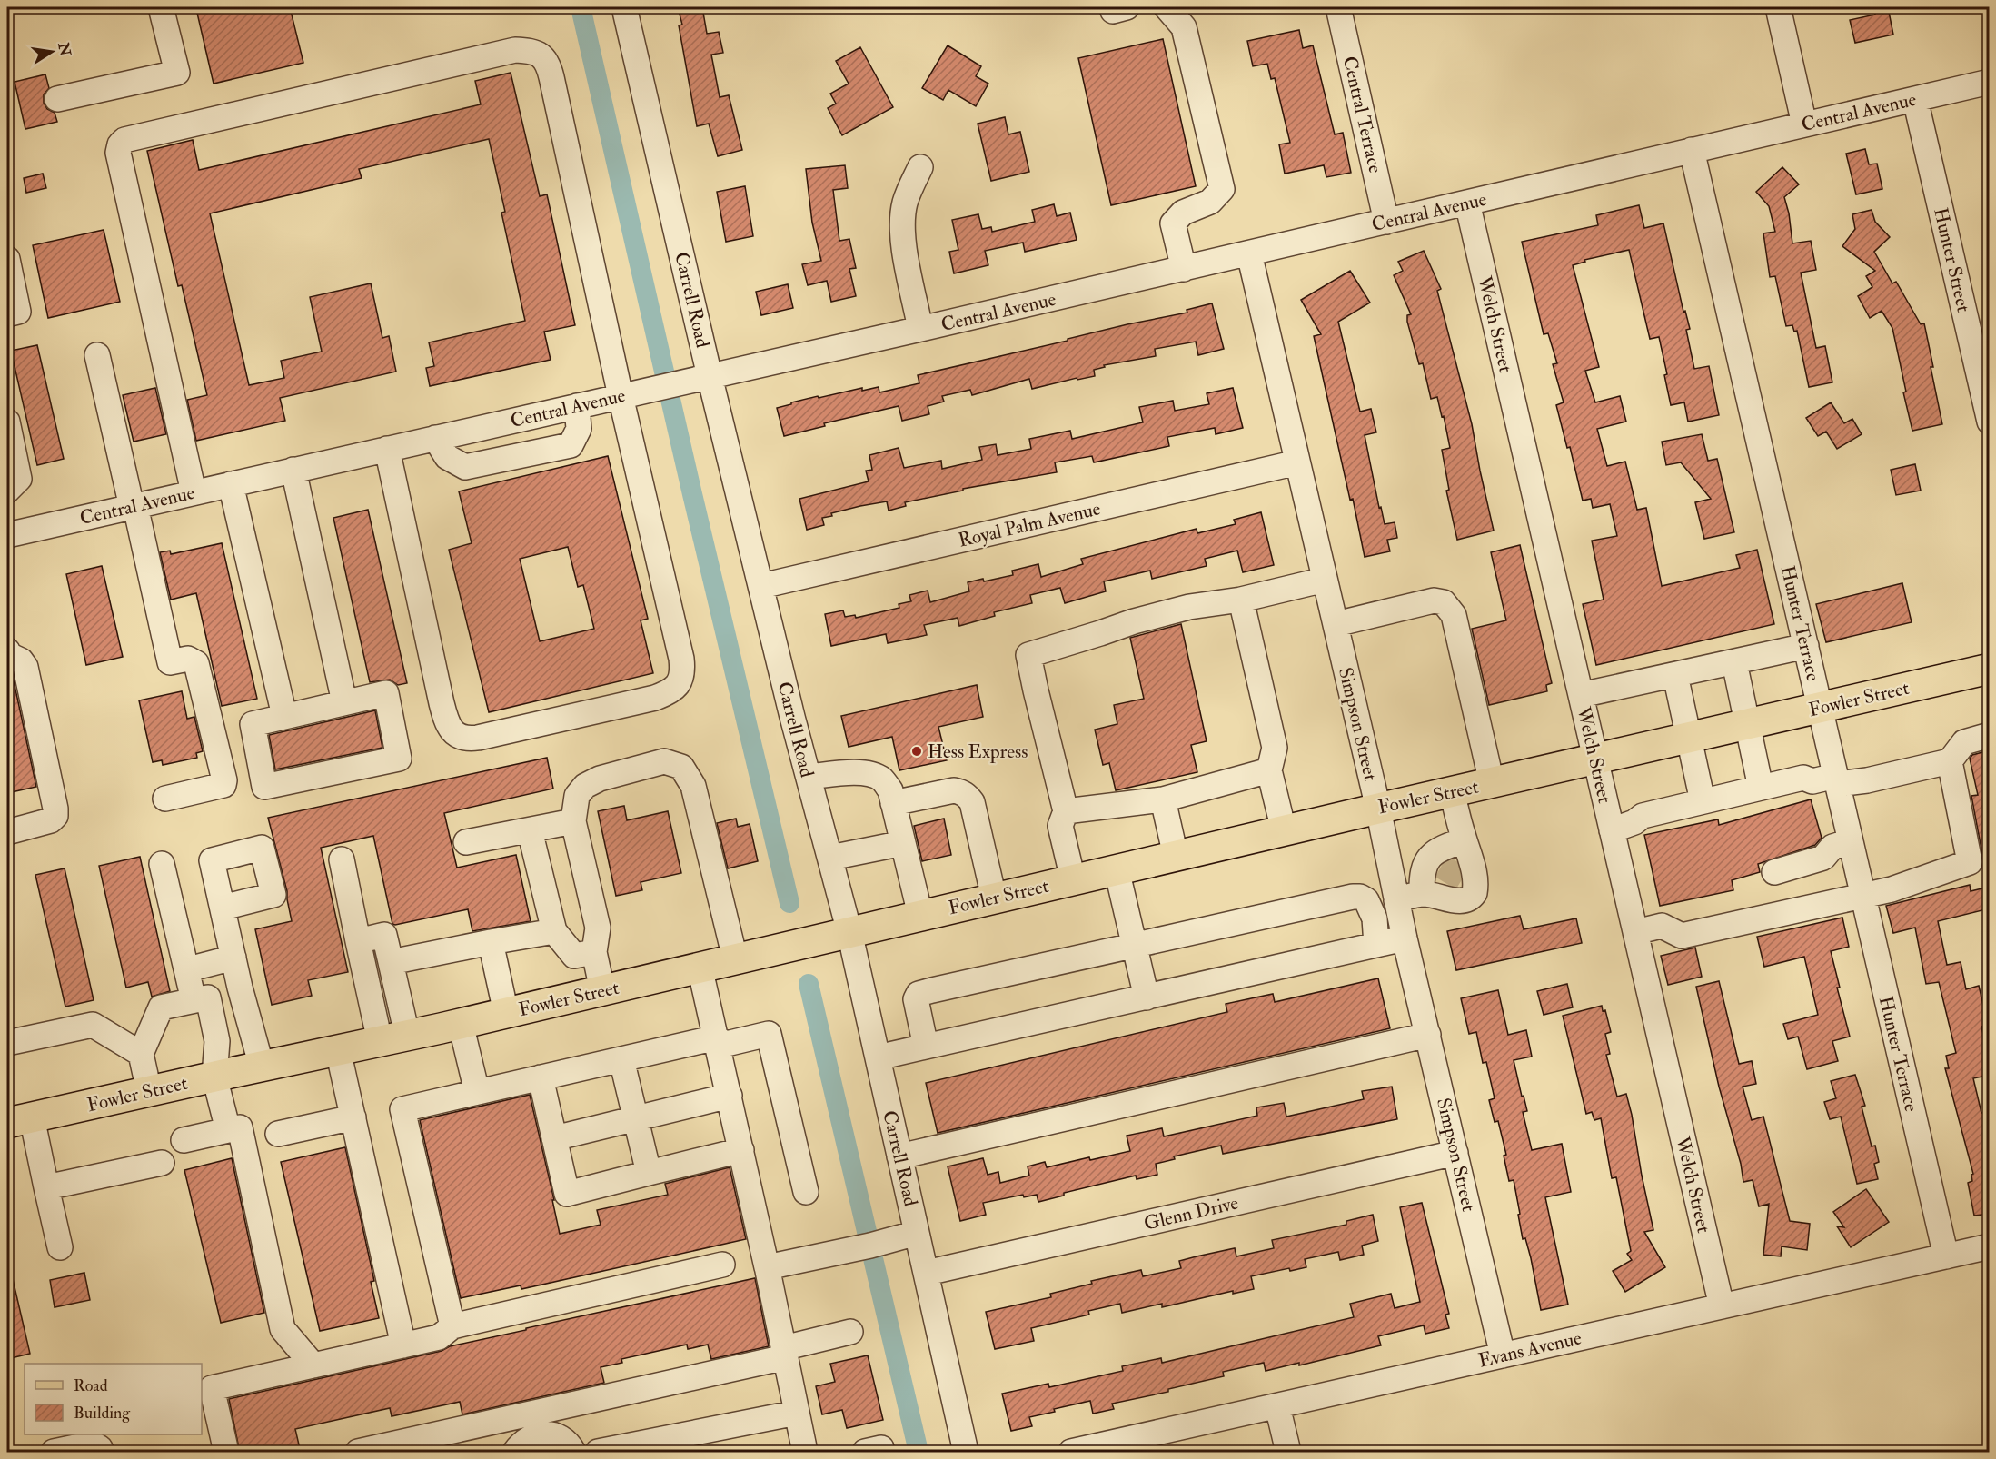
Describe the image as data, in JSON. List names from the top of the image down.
{
  "streets": {
    "main road": ["Fowler Street"],
    "street": [
      "Central Avenue",
      "Central Terrace",
      "Hunter Street",
      "Carrell Road",
      "Welch Street",
      "Royal Palm Avenue",
      "Hunter Terrace",
      "Simpson Street",
      "Glenn Drive",
      "Evans Avenue"
    ]
  },
  "crossings": [
    ["Central Avenue", "Central Terrace"],
    ["Central Avenue", "Hunter Street"],
    ["Central Avenue", "Carrell Road"],
    ["Central Avenue", "Welch Street"],
    ["Central Avenue", "Hunter Terrace"],
    ["Central Avenue", "Simpson Street"],
    ["Carrell Road", "Royal Palm Avenue"],
    ["Carrell Road", "Fowler Street"],
    ["Carrell Road", "Glenn Drive"],
    ["Welch Street", "Fowler Street"],
    ["Welch Street", "Evans Avenue"],
    ["Royal Palm Avenue", "Simpson Street"],
    ["Hunter Terrace", "Fowler Street"],
    ["Hunter Terrace", "Evans Avenue"],
    ["Fowler Street", "Simpson Street"],
    ["Simpson Street", "Glenn Drive"],
    ["Simpson Street", "Evans Avenue"]
  ],
  "places": ["Hess Express"],
  "legend": ["Road", "Building"],
  "north": "right"
}
